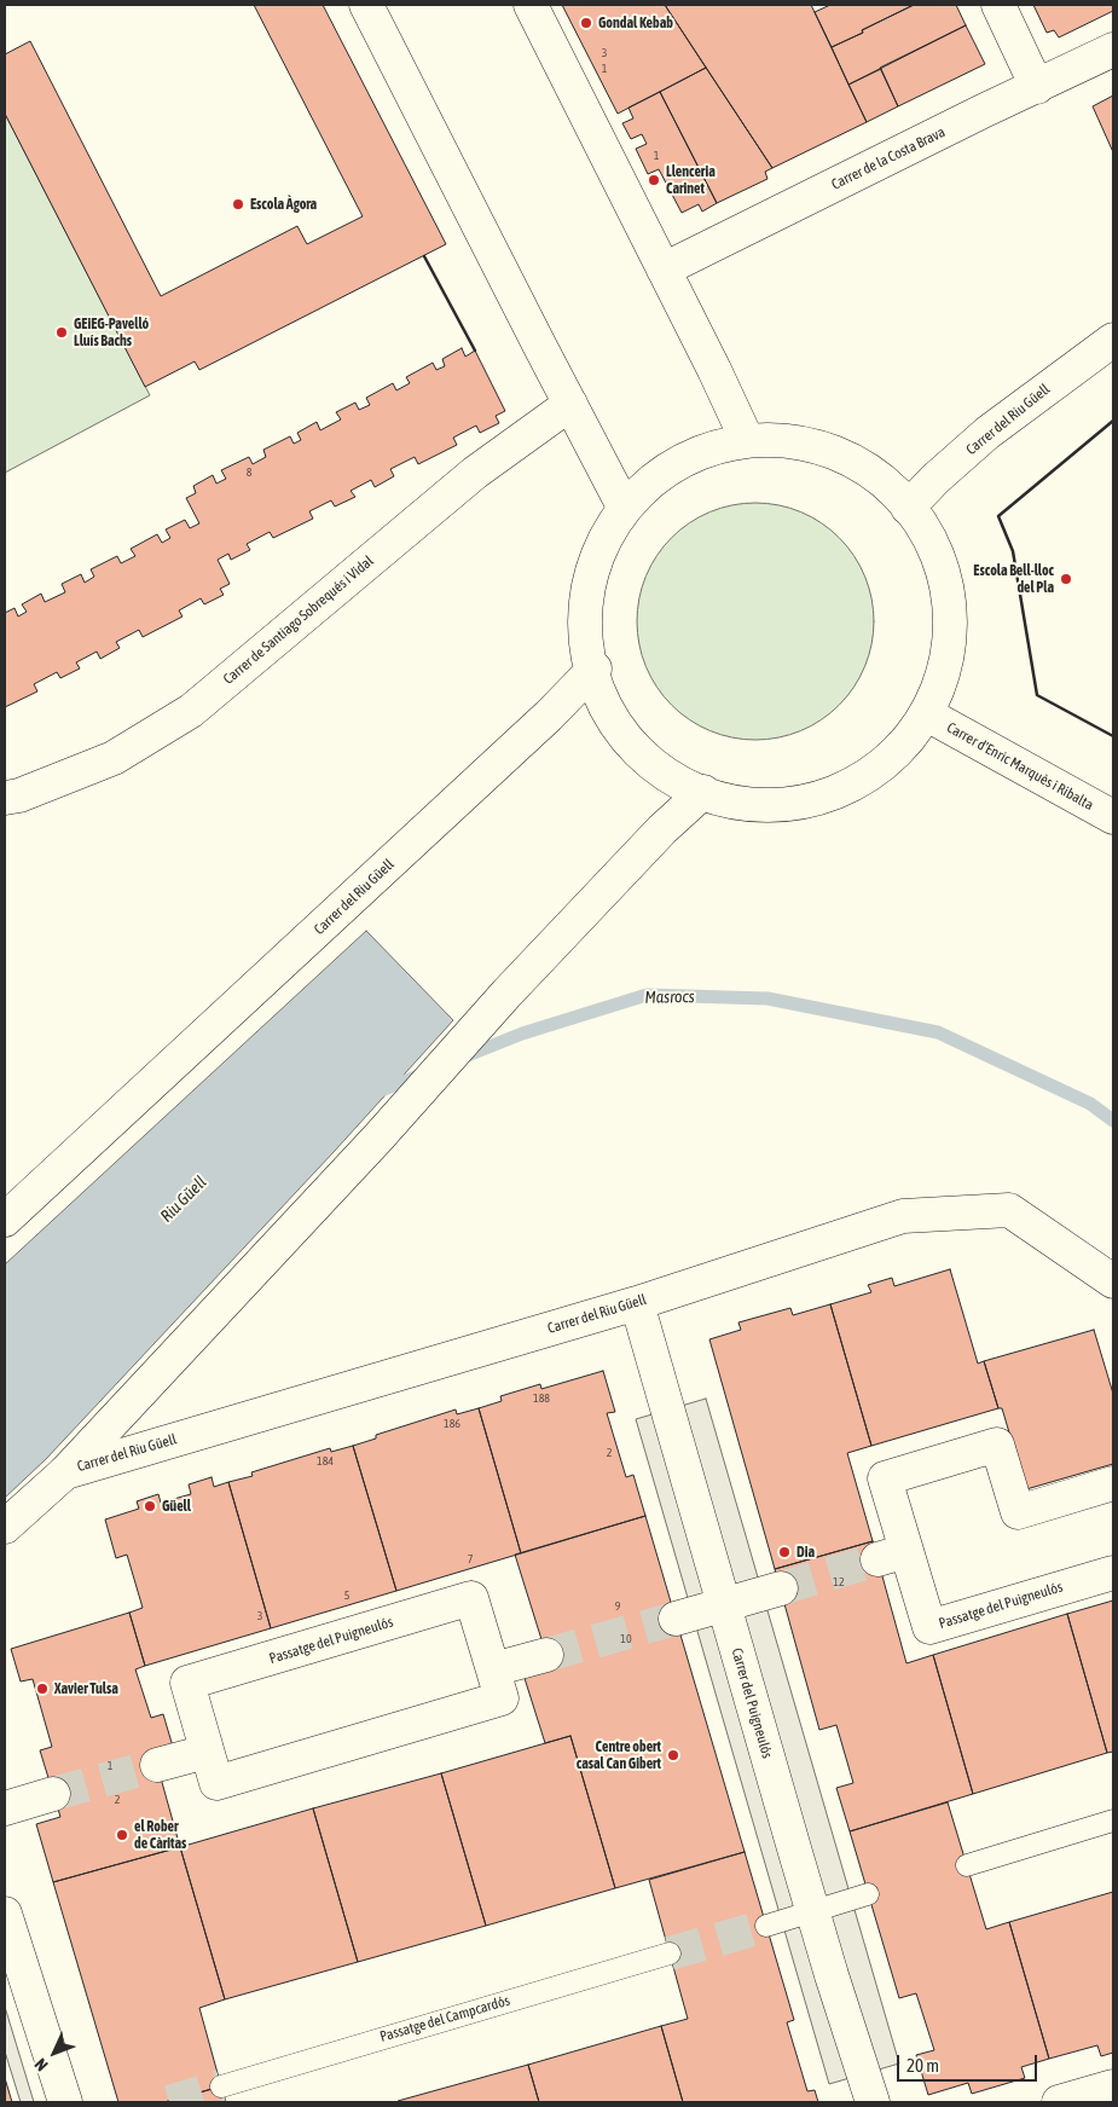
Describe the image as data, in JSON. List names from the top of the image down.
{
  "streets": {
    "street": [
      "Carrer de la Costa Brava",
      "Carrer del Riu Güell",
      "Carrer de Santiago Sobrequés i Vidal",
      "Carrer d'Enric Marquès i Ribalta",
      "Passatge del Puigneulós",
      "Carrer del Puigneulós"
    ],
    "lane": ["Passatge del Campcardós"]
  },
  "crossings": [
    ["Carrer del Riu Güell", "Carrer del Puigneulós"]
  ],
  "water": ["Masrocs", "Riu Güell"],
  "places": [
    "Gondal Kebab",
    "Llenceria Carinet",
    "Escola Àgora",
    "GEiEG-Pavelló Lluís Bachs",
    "Escola Bell-lloc del Pla",
    "Güell",
    "Dia",
    "Xavier Tulsa",
    "Centre obert casal Can Gibert",
    "el Rober de Càritas"
  ],
  "house_numbers": [
    "3",
    "1",
    "1",
    "8",
    "188",
    "186",
    "2",
    "184",
    "7",
    "12",
    "5",
    "9",
    "3",
    "10",
    "1",
    "2"
  ],
  "scale_bar": "20 m",
  "north": "bottom left"
}
